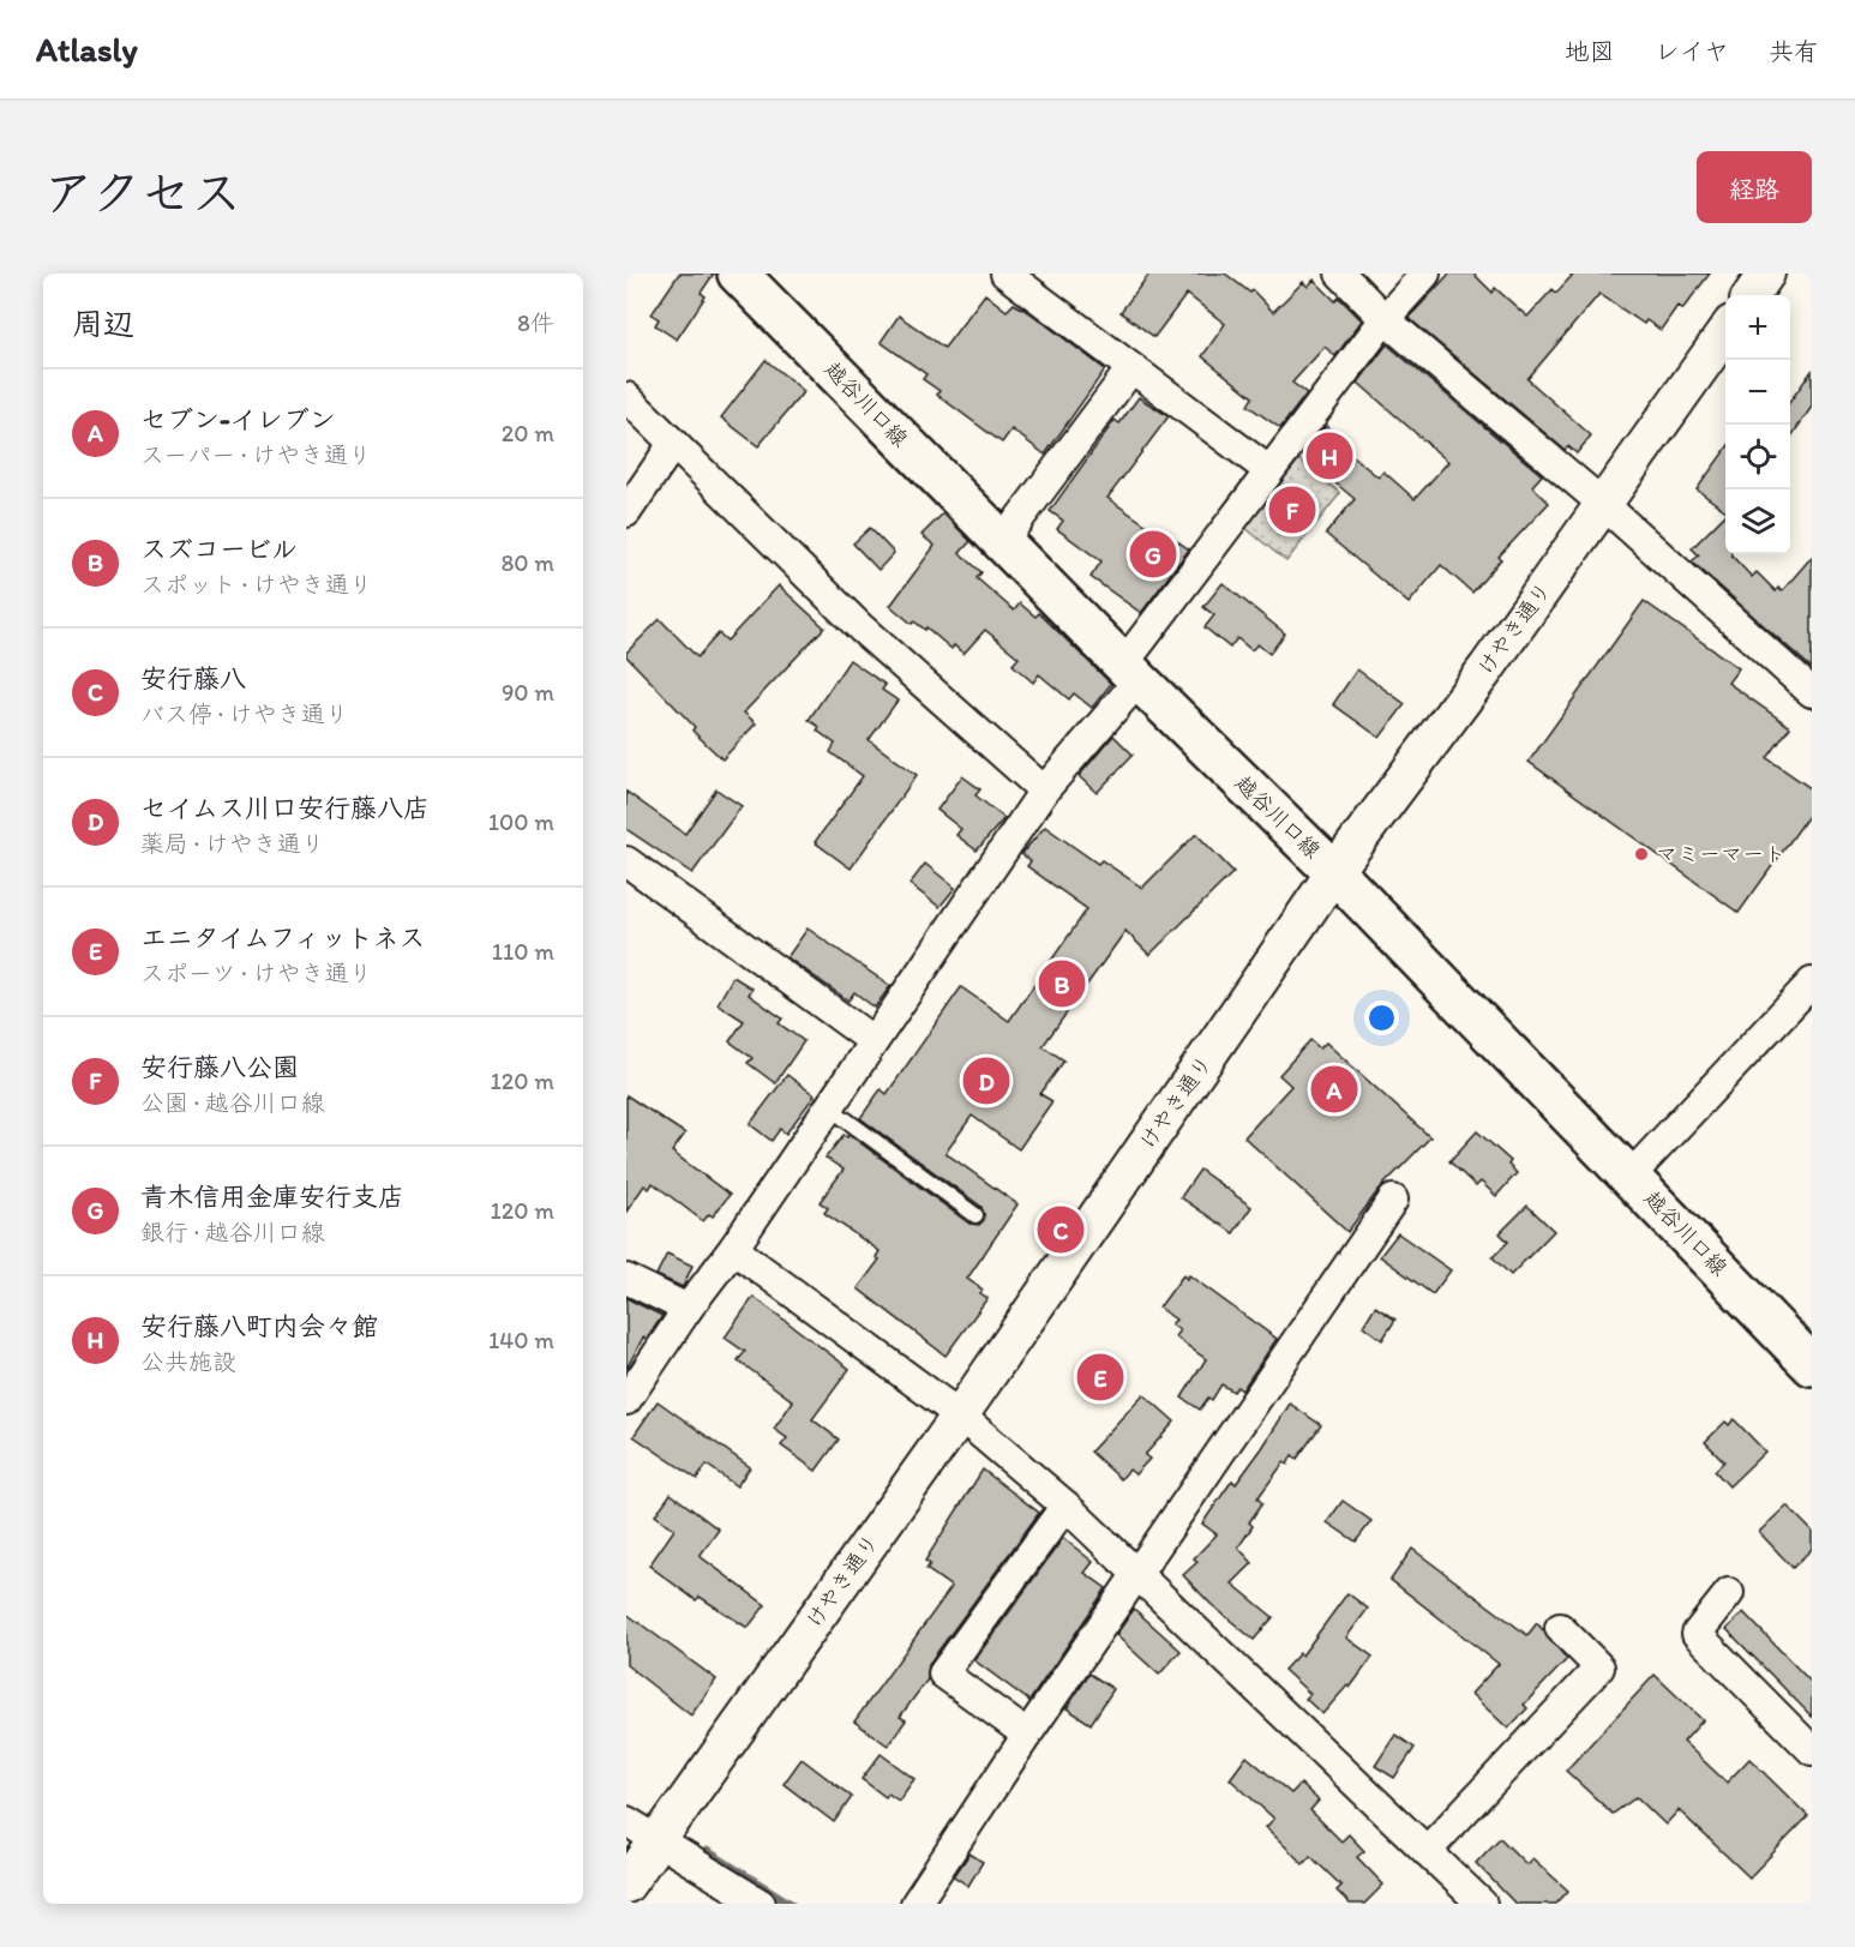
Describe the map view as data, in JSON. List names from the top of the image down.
{
  "streets": {
    "main road": ["越谷川口線"],
    "street": ["けやき通り"]
  },
  "crossings": [
    ["越谷川口線", "けやき通り"]
  ],
  "places": ["マミーマート"],
  "page": {
    "header": "Atlasly",
    "nav": ["地図", "レイヤ", "共有"],
    "title": "アクセス",
    "buttons": "経路",
    "heading": ["周辺", "8件"],
    "map_buttons": ["+", "−"],
    "list": [
      {
        "mark": "A",
        "name": "セブン-イレブン",
        "note": "スーパー · けやき通り",
        "value": "20 m"
      },
      {
        "mark": "B",
        "name": "スズコービル",
        "note": "スポット · けやき通り",
        "value": "80 m"
      },
      {
        "mark": "C",
        "name": "安行藤八",
        "note": "バス停 · けやき通り",
        "value": "90 m"
      },
      {
        "mark": "D",
        "name": "セイムス川口安行藤八店",
        "note": "薬局 · けやき通り",
        "value": "100 m"
      },
      {
        "mark": "E",
        "name": "エニタイムフィットネス",
        "note": "スポーツ · けやき通り",
        "value": "110 m"
      },
      {
        "mark": "F",
        "name": "安行藤八公園",
        "note": "公園 · 越谷川口線",
        "value": "120 m"
      },
      {
        "mark": "G",
        "name": "青木信用金庫安行支店",
        "note": "銀行 · 越谷川口線",
        "value": "120 m"
      },
      {
        "mark": "H",
        "name": "安行藤八町内会々館",
        "note": "公共施設",
        "value": "140 m"
      }
    ],
    "pins": [
      "H",
      "F",
      "G",
      "B",
      "D",
      "A",
      "C",
      "E"
    ]
  }
}
